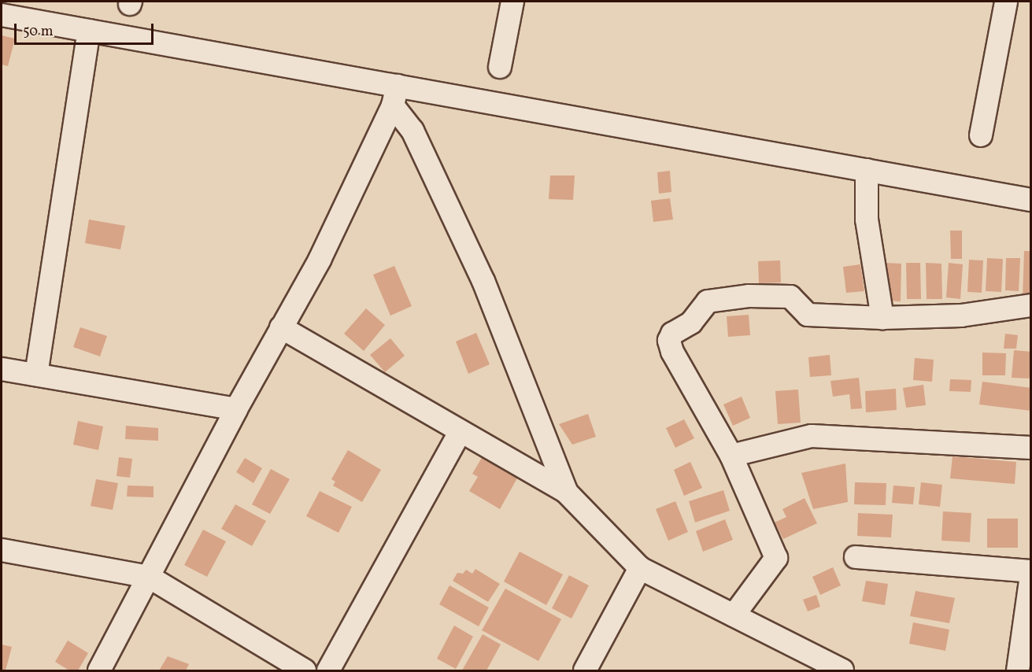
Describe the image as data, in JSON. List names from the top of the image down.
{
  "scale_bar": "50 m"
}
